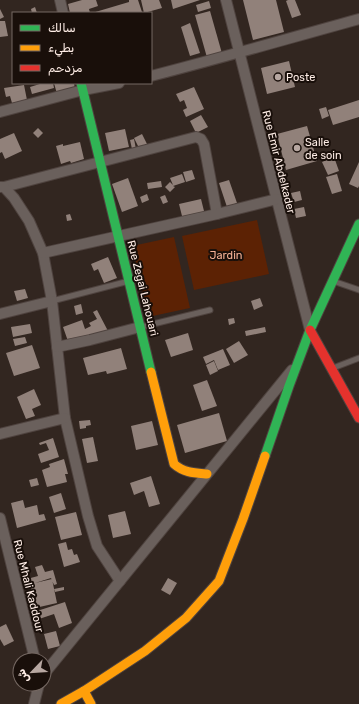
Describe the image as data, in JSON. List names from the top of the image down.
{
  "streets": {
    "main road": ["Rue Zegai Lahouari"],
    "street": ["Rue Emir Abdelkader", "Rue Mhali Kaddour"]
  },
  "parks": ["Jardin"],
  "places": ["Poste", "Salle de soin"],
  "legend": ["سالك", "بطيء", "مزدحم"],
  "north": "bottom left"
}
